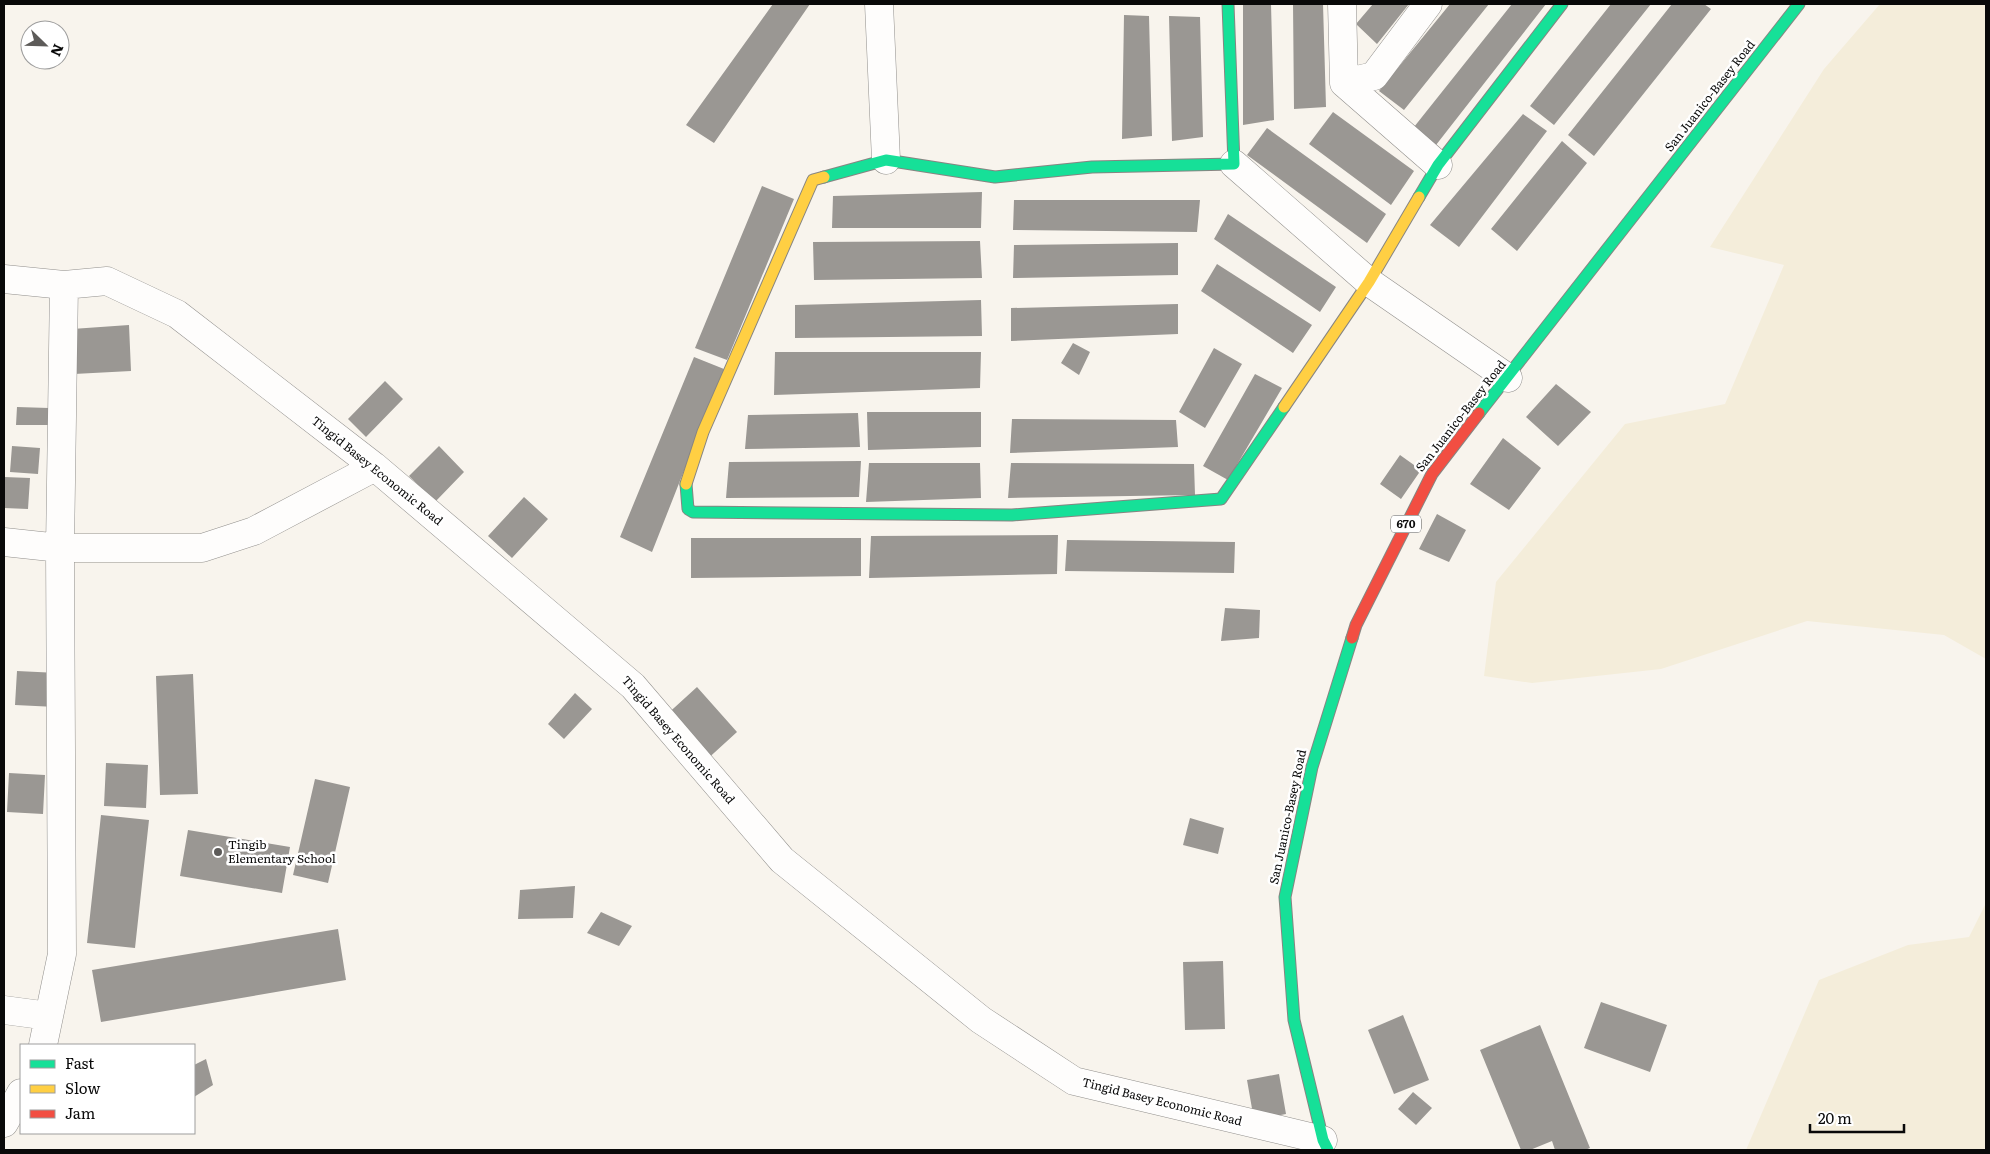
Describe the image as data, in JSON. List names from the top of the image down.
{
  "streets": {
    "street": ["San Juanico-Basey Road", "Tingid Basey Economic Road", "670"]
  },
  "crossings": [
    ["San Juanico-Basey Road", "Tingid Basey Economic Road"]
  ],
  "places": ["Tingib Elementary School"],
  "legend": ["Fast", "Slow", "Jam"],
  "scale_bar": "20 m",
  "north": "bottom right"
}
